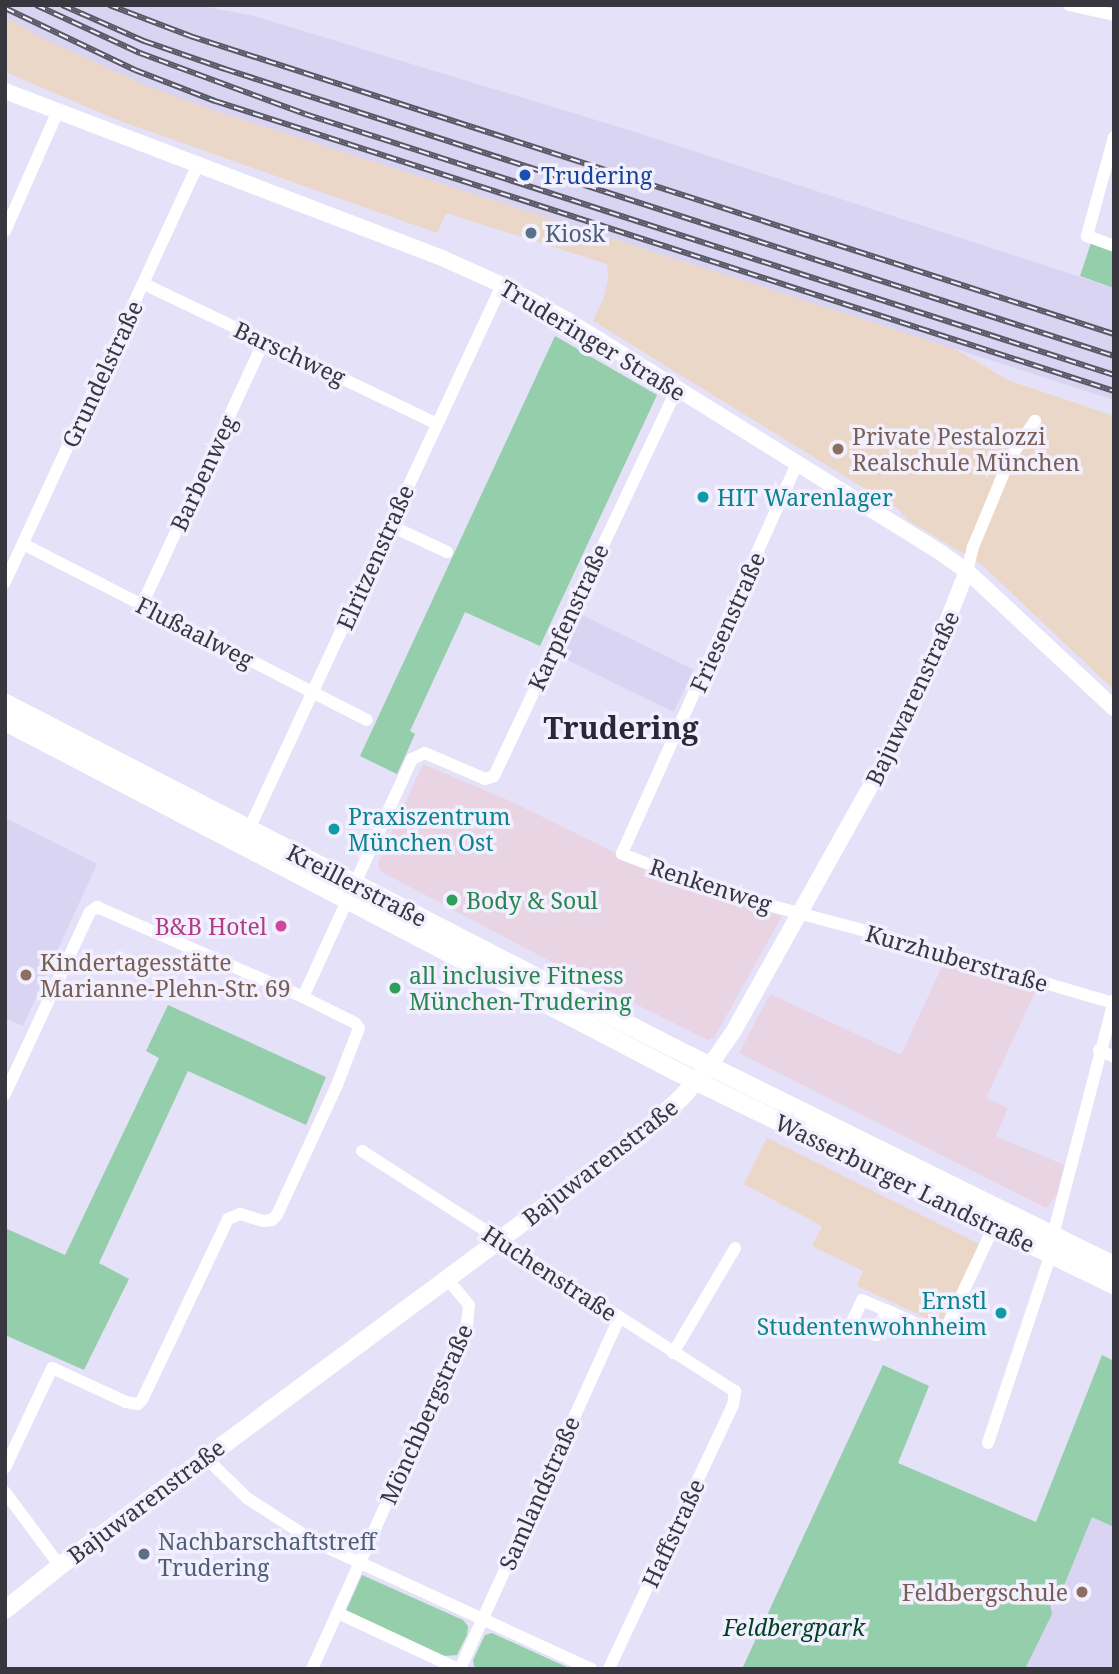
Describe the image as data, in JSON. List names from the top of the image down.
{
  "streets": {
    "main road": ["Bajuwarenstraße", "Kreillerstraße", "Wasserburger Landstraße"],
    "street": [
      "Truderinger Straße",
      "Barschweg",
      "Grundelstraße",
      "Barbenweg",
      "Elritzenstraße",
      "Karpfenstraße",
      "Friesenstraße",
      "Flußaalweg",
      "Renkenweg",
      "Kurzhuberstraße",
      "Huchenstraße",
      "Mönchbergstraße",
      "Samlandstraße",
      "Haffstraße"
    ]
  },
  "crossings": [
    ["Truderinger Straße", "Grundelstraße"],
    ["Truderinger Straße", "Elritzenstraße"],
    ["Truderinger Straße", "Karpfenstraße"],
    ["Truderinger Straße", "Friesenstraße"],
    ["Truderinger Straße", "Bajuwarenstraße"],
    ["Barschweg", "Grundelstraße"],
    ["Barschweg", "Barbenweg"],
    ["Barschweg", "Elritzenstraße"],
    ["Grundelstraße", "Flußaalweg"],
    ["Barbenweg", "Flußaalweg"],
    ["Elritzenstraße", "Flußaalweg"],
    ["Elritzenstraße", "Kreillerstraße"],
    ["Karpfenstraße", "Kreillerstraße"],
    ["Friesenstraße", "Renkenweg"],
    ["Bajuwarenstraße", "Kreillerstraße"],
    ["Bajuwarenstraße", "Renkenweg"],
    ["Bajuwarenstraße", "Kurzhuberstraße"],
    ["Bajuwarenstraße", "Wasserburger Landstraße"],
    ["Bajuwarenstraße", "Huchenstraße"],
    ["Bajuwarenstraße", "Mönchbergstraße"],
    ["Kreillerstraße", "Wasserburger Landstraße"],
    ["Renkenweg", "Kurzhuberstraße"],
    ["Huchenstraße", "Samlandstraße"],
    ["Huchenstraße", "Haffstraße"]
  ],
  "districts": ["Trudering"],
  "parks": ["Feldbergpark"],
  "places": [
    "Trudering",
    "Kiosk",
    "Private Pestalozzi Realschule München",
    "HIT Warenlager",
    "Praxiszentrum München Ost",
    "Body & Soul",
    "B&B Hotel",
    "Kindertagesstätte Marianne-Plehn-Str. 69",
    "all inclusive Fitness München-Trudering",
    "Ernstl Studentenwohnheim",
    "Nachbarschaftstreff Trudering",
    "Feldbergschule"
  ]
}
